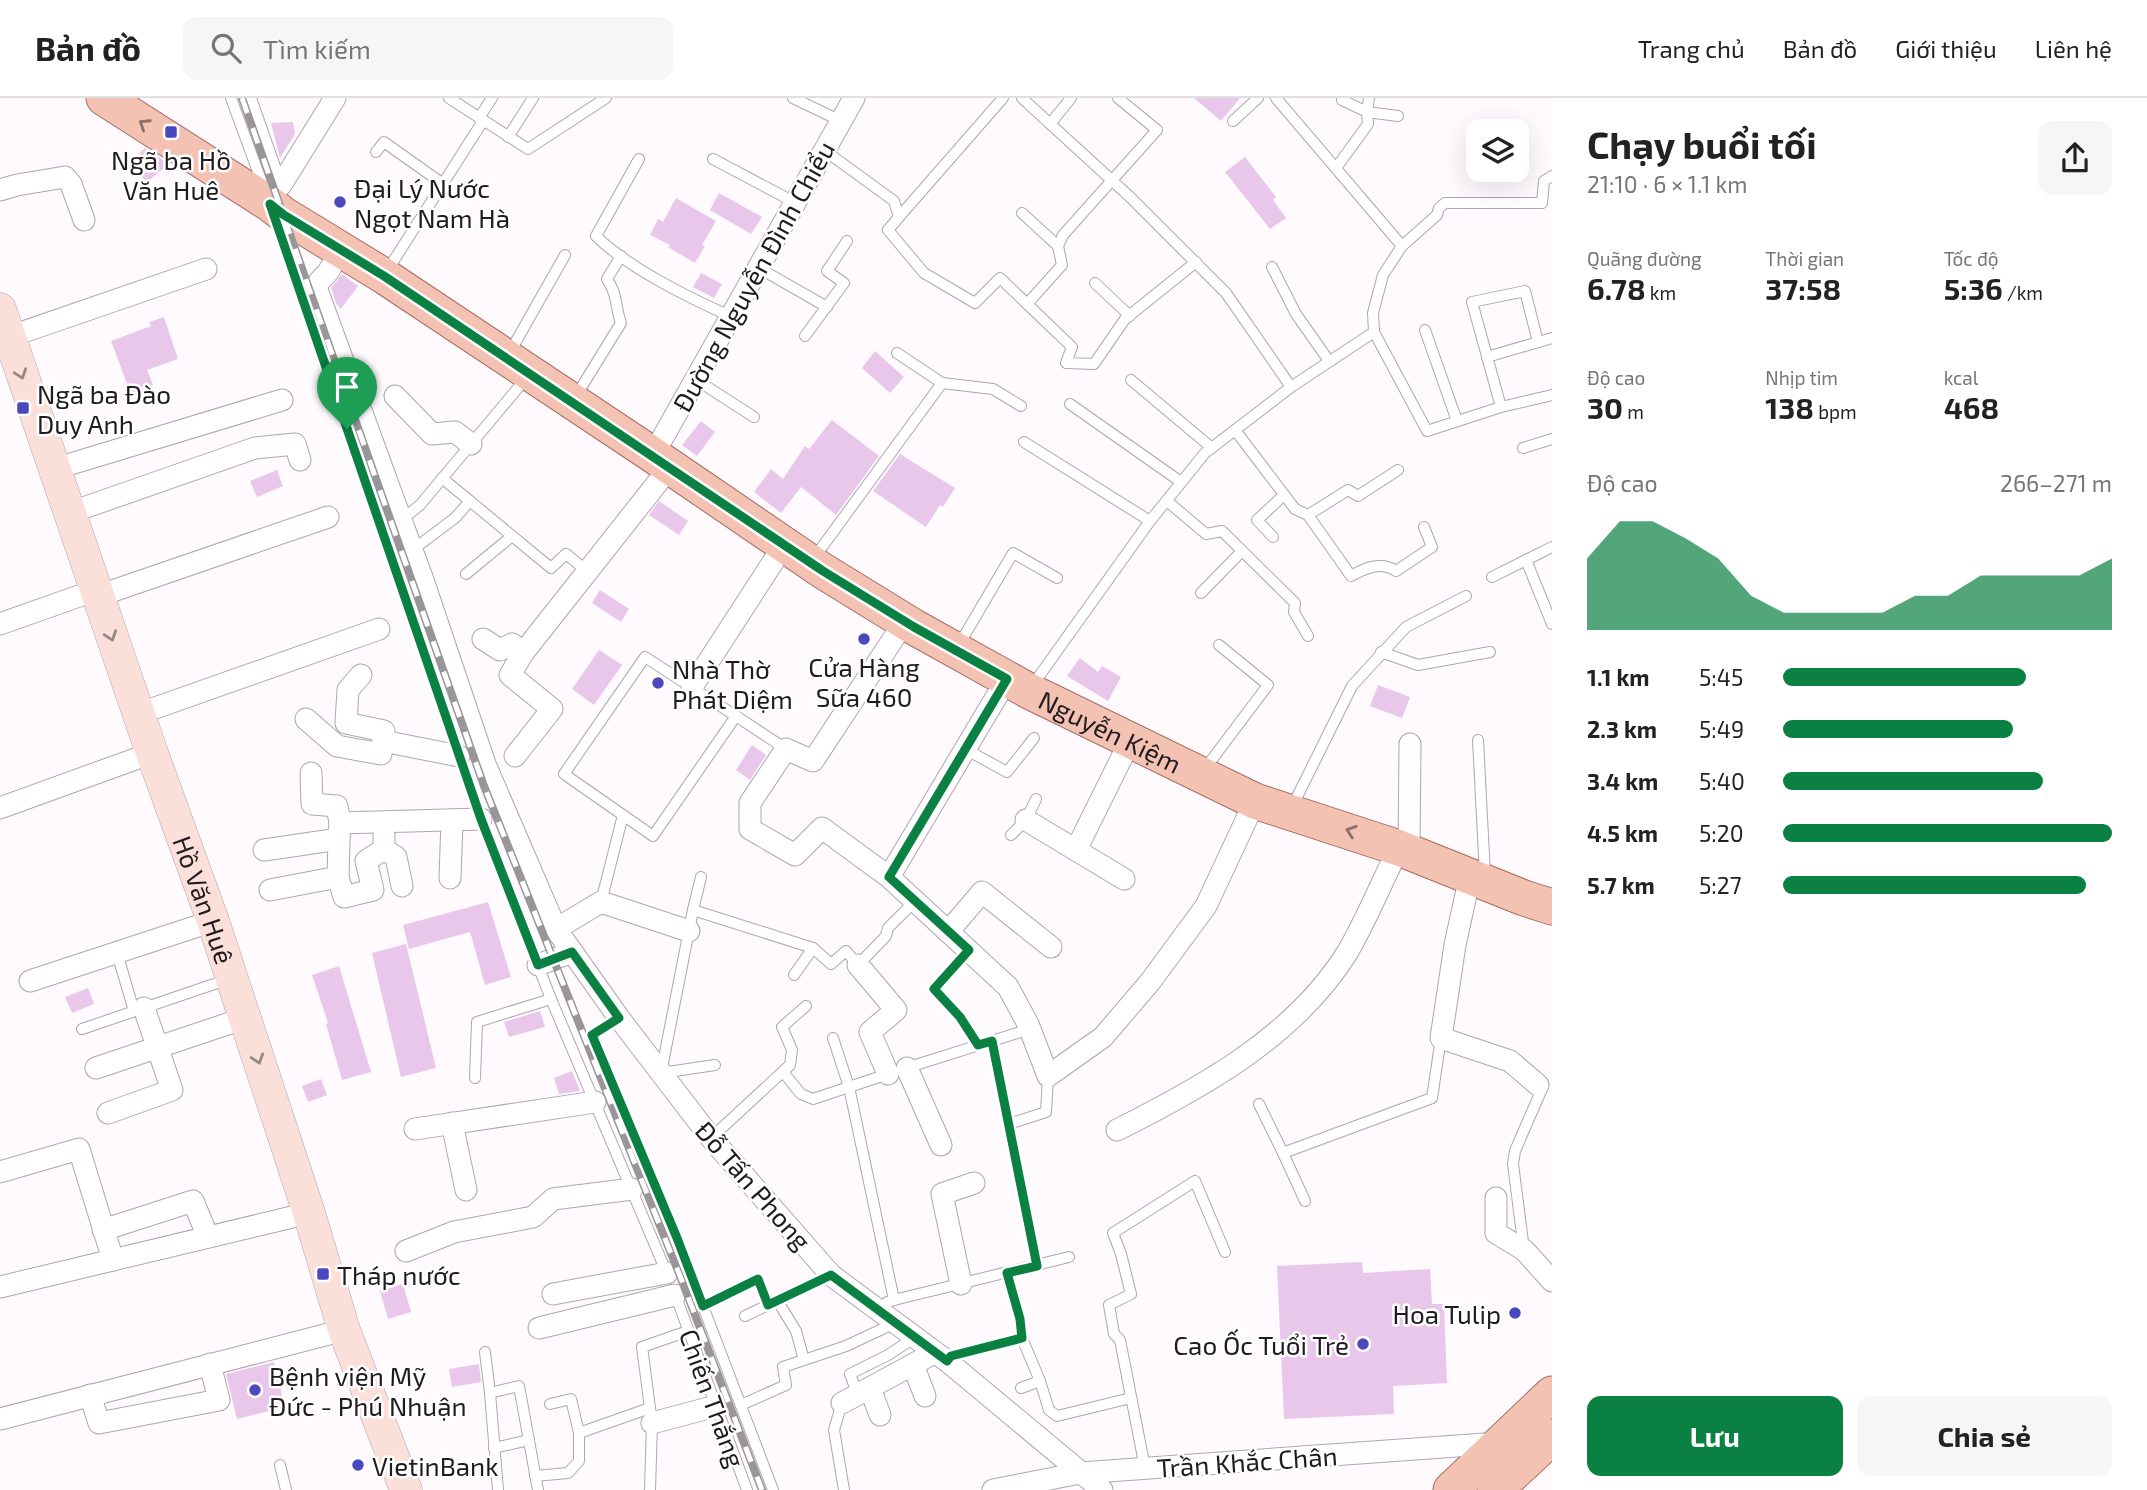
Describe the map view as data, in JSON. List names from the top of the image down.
{
  "streets": {
    "main road": ["Nguyễn Kiệm", "Hồ Văn Huê"],
    "street": ["Đường Nguyễn Đình Chiểu", "Đỗ Tấn Phong", "Trần Khắc Chân"],
    "lane": ["Chiến Thắng"]
  },
  "crossings": [
    ["Đường Nguyễn Đình Chiểu", "Nguyễn Kiệm"],
    ["Nguyễn Kiệm", "Đỗ Tấn Phong"],
    ["Nguyễn Kiệm", "Chiến Thắng"],
    ["Đỗ Tấn Phong", "Chiến Thắng"],
    ["Đỗ Tấn Phong", "Trần Khắc Chân"]
  ],
  "one_way": ["Hồ Văn Huê"],
  "places": {
    "transit": ["Ngã ba Hồ Văn Huê", "Ngã ba Đào Duy Anh", "Tháp nước"],
    "other": [
      "Đại Lý Nước Ngọt Nam Hà",
      "Cửa Hàng Sữa 460",
      "Nhà Thờ Phát Diệm",
      "Hoa Tulip",
      "Cao Ốc Tuổi Trẻ",
      "Bệnh viện Mỹ Đức - Phú Nhuận",
      "VietinBank"
    ]
  },
  "page": {
    "header": "Bản đồ",
    "search": "Tìm kiếm",
    "nav": [
      "Trang chủ",
      "Bản đồ",
      "Giới thiệu",
      "Liên hệ"
    ],
    "heading": ["Chạy buổi tối", "21:10 · 6 × 1.1 km"],
    "stats": [
      ["Quãng đường", "6.78 km"],
      ["Thời gian", "37:58"],
      ["Tốc độ", "5:36 /km"],
      ["Độ cao", "30 m"],
      ["Nhịp tim", "138 bpm"],
      ["kcal", "468"]
    ],
    "chart": ["Độ cao", "266–271 m"],
    "list": [
      {
        "name": "1.1 km",
        "note": "5:45"
      },
      {
        "name": "2.3 km",
        "note": "5:49"
      },
      {
        "name": "3.4 km",
        "note": "5:40"
      },
      {
        "name": "4.5 km",
        "note": "5:20"
      },
      {
        "name": "5.7 km",
        "note": "5:27"
      }
    ],
    "buttons": ["Lưu", "Chia sẻ"]
  }
}
